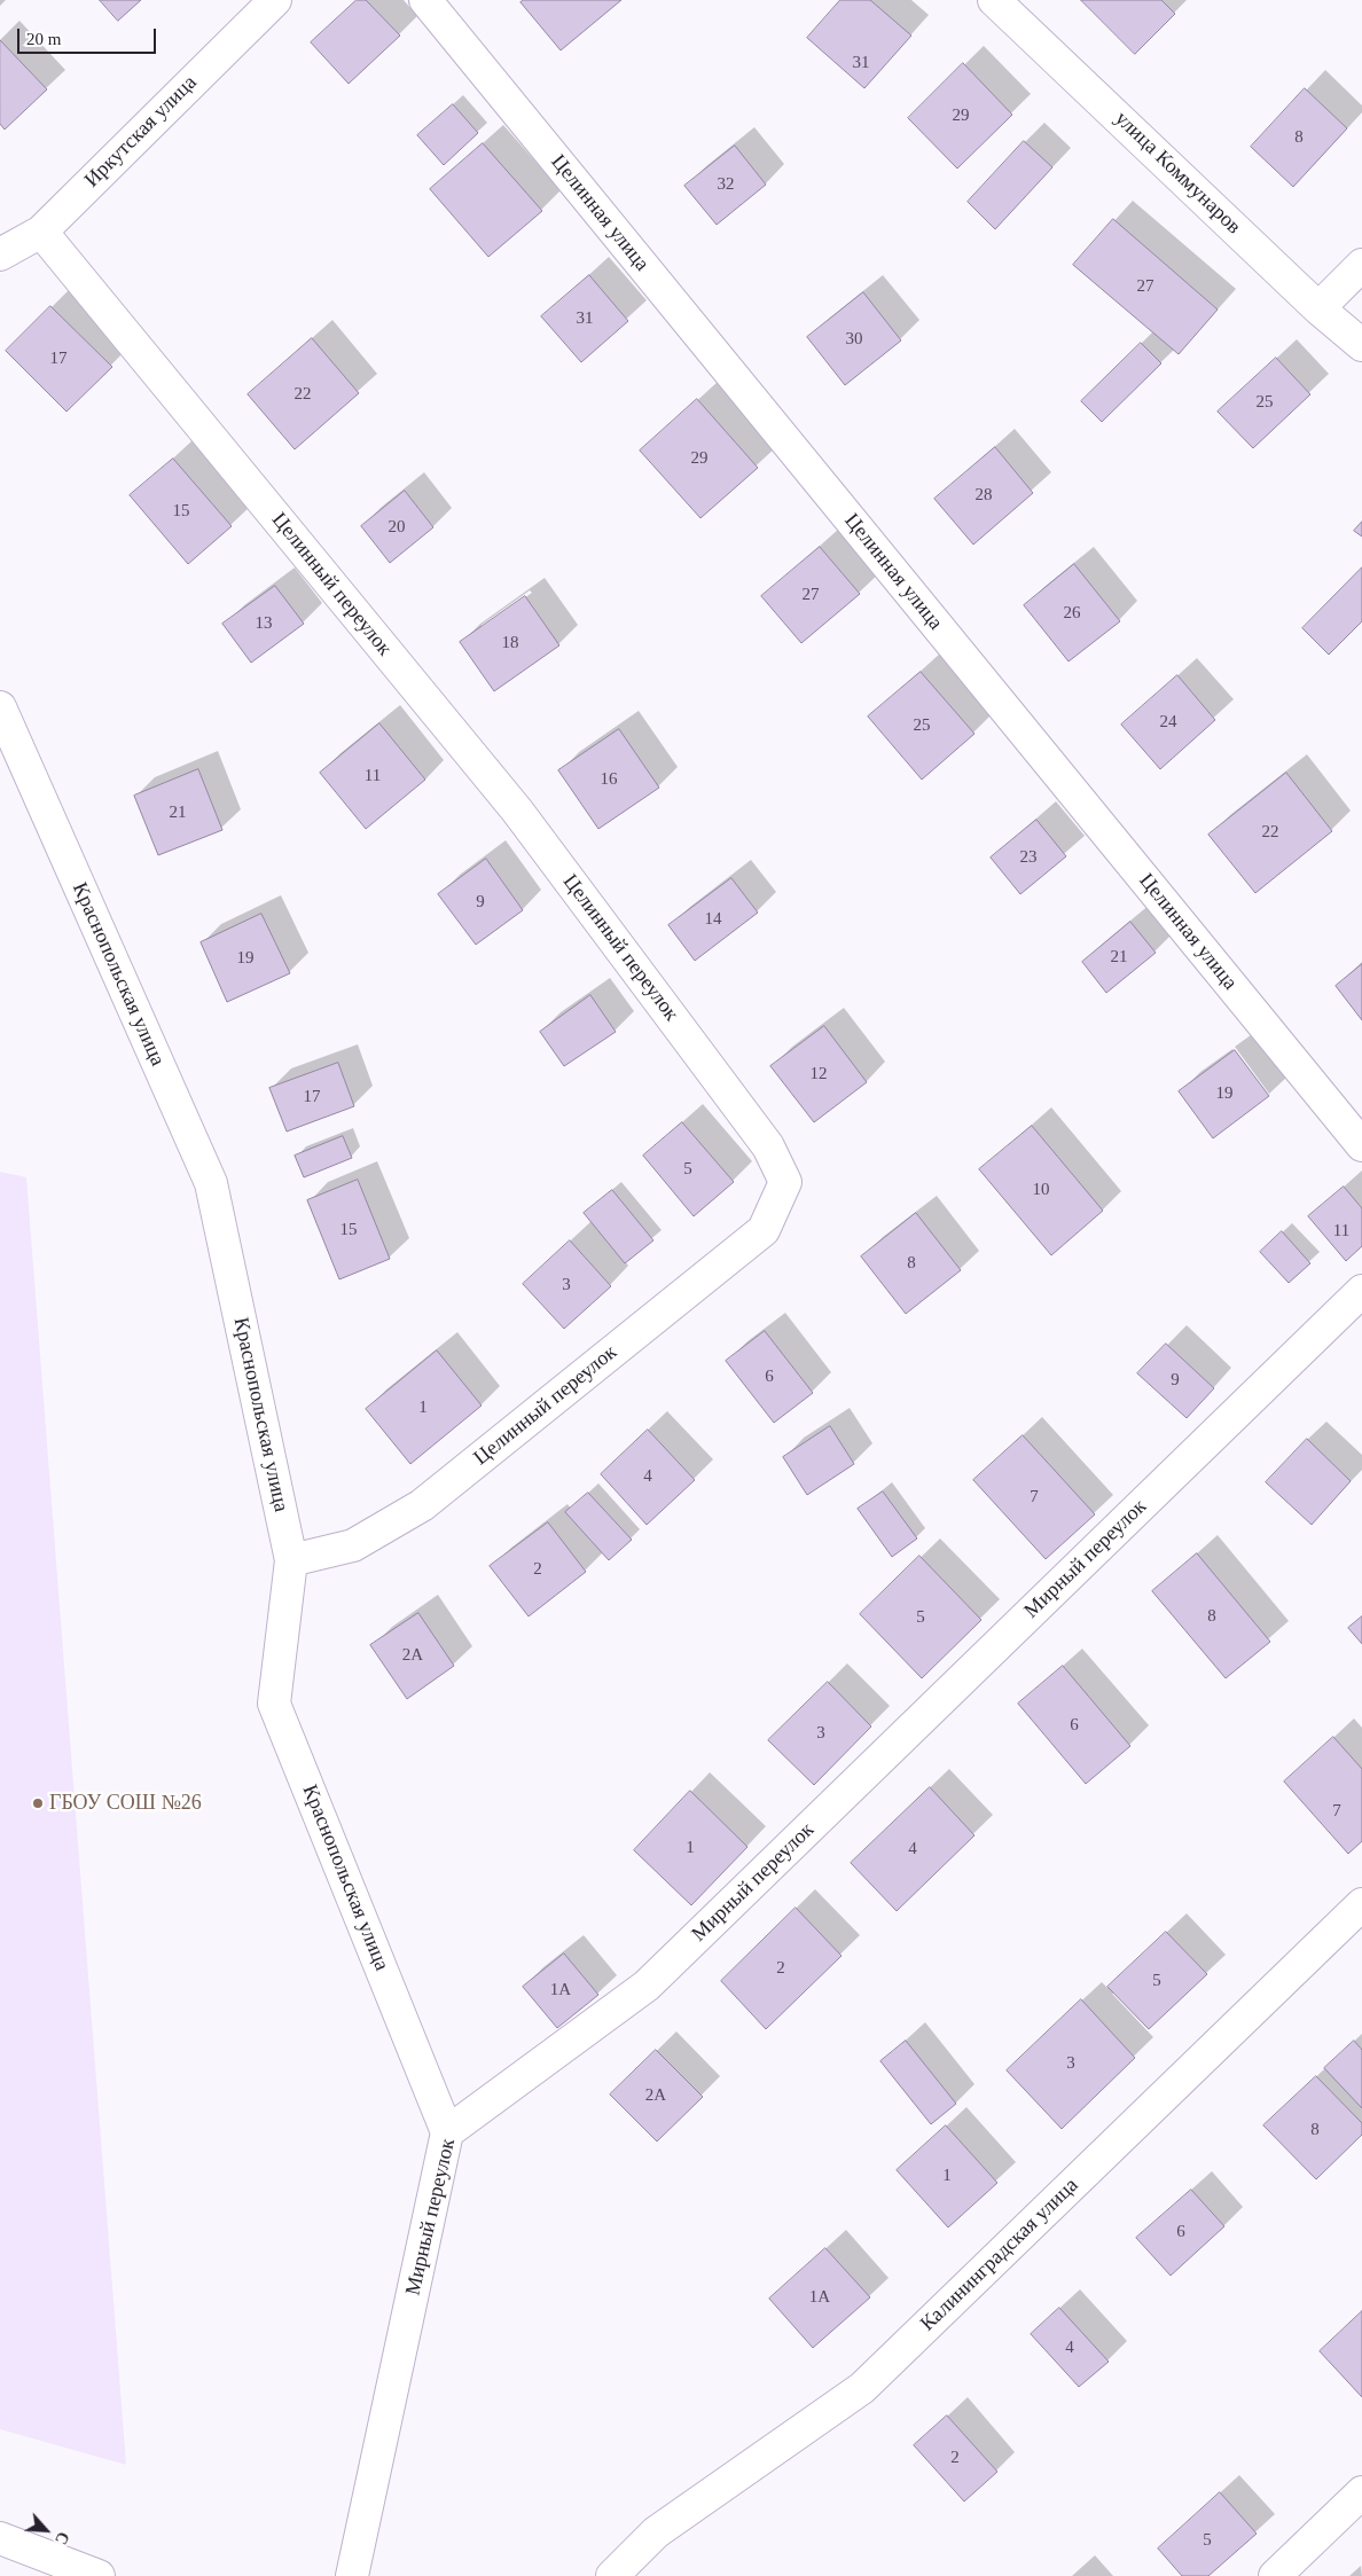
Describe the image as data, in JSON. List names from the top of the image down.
{
  "streets": {
    "street": [
      "Иркутская улица",
      "улица Коммунаров",
      "Целинная улица",
      "Целинный переулок",
      "Краснопольская улица",
      "Мирный переулок",
      "Калининградская улица"
    ]
  },
  "crossings": [
    ["Иркутская улица", "Целинный переулок"],
    ["Целинный переулок", "Краснопольская улица"],
    ["Краснопольская улица", "Мирный переулок"]
  ],
  "places": ["ГБОУ СОШ №26"],
  "house_numbers": [
    "31",
    "29",
    "8",
    "32",
    "27",
    "31",
    "30",
    "17",
    "22",
    "25",
    "29",
    "28",
    "15",
    "20",
    "27",
    "26",
    "13",
    "18",
    "24",
    "25",
    "11",
    "16",
    "21",
    "22",
    "23",
    "9",
    "14",
    "21",
    "19",
    "12",
    "19",
    "17",
    "5",
    "10",
    "15",
    "11",
    "8",
    "3",
    "6",
    "9",
    "1",
    "4",
    "7",
    "2",
    "8",
    "5",
    "2А",
    "6",
    "3",
    "7",
    "1",
    "4",
    "2",
    "5",
    "1А",
    "3",
    "2А",
    "8",
    "1",
    "6",
    "1А",
    "4",
    "2",
    "5"
  ],
  "scale_bar": "20 m",
  "north": "bottom right"
}
